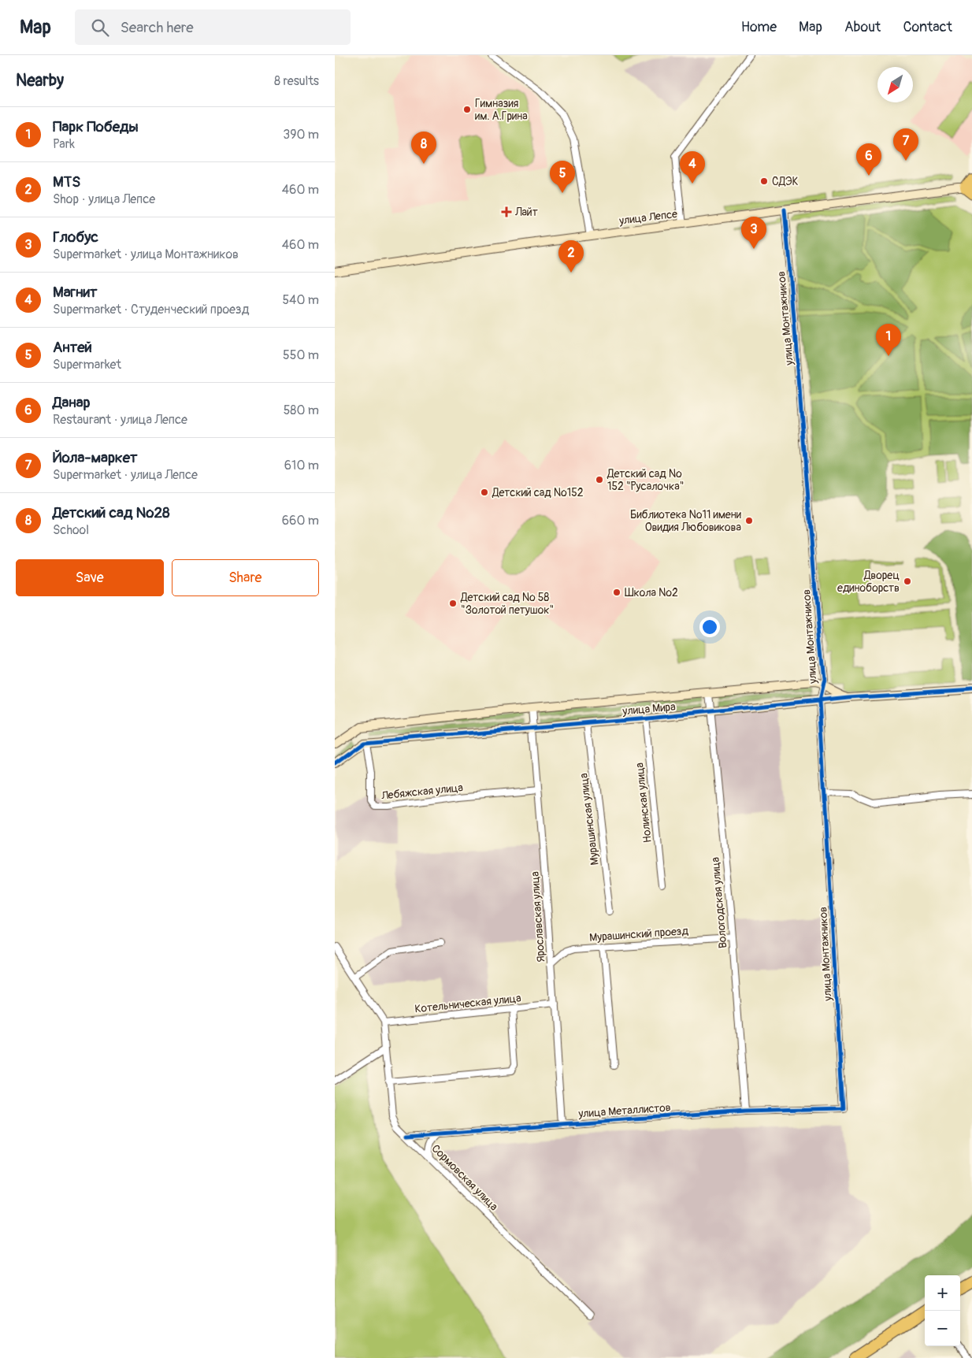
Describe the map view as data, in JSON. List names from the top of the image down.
{
  "streets": {
    "street": [
      "улица Лепсе",
      "улица Монтажников",
      "улица Мира",
      "Лебяжская улица",
      "Нолинская улица",
      "Мурашинская улица",
      "Вологодская улица",
      "Ярославская улица",
      "Мурашинский проезд",
      "Котельническая улица",
      "улица Металлистов",
      "Сормовская улица"
    ]
  },
  "crossings": [
    ["улица Лепсе", "улица Монтажников"],
    ["улица Монтажников", "улица Мира"],
    ["улица Монтажников", "улица Металлистов"],
    ["улица Мира", "Лебяжская улица"],
    ["улица Мира", "Нолинская улица"],
    ["улица Мира", "Мурашинская улица"],
    ["улица Мира", "Вологодская улица"],
    ["улица Мира", "Ярославская улица"],
    ["Лебяжская улица", "Ярославская улица"],
    ["Вологодская улица", "Мурашинский проезд"],
    ["Вологодская улица", "улица Металлистов"],
    ["Ярославская улица", "Мурашинский проезд"],
    ["Ярославская улица", "Котельническая улица"],
    ["Ярославская улица", "улица Металлистов"],
    ["Котельническая улица", "Сормовская улица"],
    ["улица Металлистов", "Сормовская улица"]
  ],
  "places": {
    "other": [
      "Гимназия им. А.Грина",
      "СДЭК",
      "Детский сад № 152 \"Русалочка\"",
      "Детский сад №152",
      "Библиотека №11 имени Овидия Любовикова",
      "Дворец единоборств",
      "Школа №2",
      "Детский сад № 58 \"Золотой петушок\""
    ],
    "health": ["Лайт"]
  },
  "north": "bottom left",
  "page": {
    "header": "Map",
    "search": "Search here",
    "nav": [
      "Home",
      "Map",
      "About",
      "Contact"
    ],
    "heading": ["Nearby", "8 results"],
    "list": [
      {
        "mark": "1",
        "name": "Парк Победы",
        "note": "Park",
        "value": "390 m"
      },
      {
        "mark": "2",
        "name": "MTS",
        "note": "Shop · улица Лепсе",
        "value": "460 m"
      },
      {
        "mark": "3",
        "name": "Глобус",
        "note": "Supermarket · улица Монтажников",
        "value": "460 m"
      },
      {
        "mark": "4",
        "name": "Магнит",
        "note": "Supermarket · Студенческий проезд",
        "value": "540 m"
      },
      {
        "mark": "5",
        "name": "Антей",
        "note": "Supermarket",
        "value": "550 m"
      },
      {
        "mark": "6",
        "name": "Данар",
        "note": "Restaurant · улица Лепсе",
        "value": "580 m"
      },
      {
        "mark": "7",
        "name": "Йола-маркет",
        "note": "Supermarket · улица Лепсе",
        "value": "610 m"
      },
      {
        "mark": "8",
        "name": "Детский сад №28",
        "note": "School",
        "value": "660 m"
      }
    ],
    "pins": [
      "7",
      "8",
      "6",
      "4",
      "5",
      "3",
      "2",
      "1"
    ],
    "buttons": ["Save", "Share"],
    "map_buttons": ["+", "−"]
  }
}
